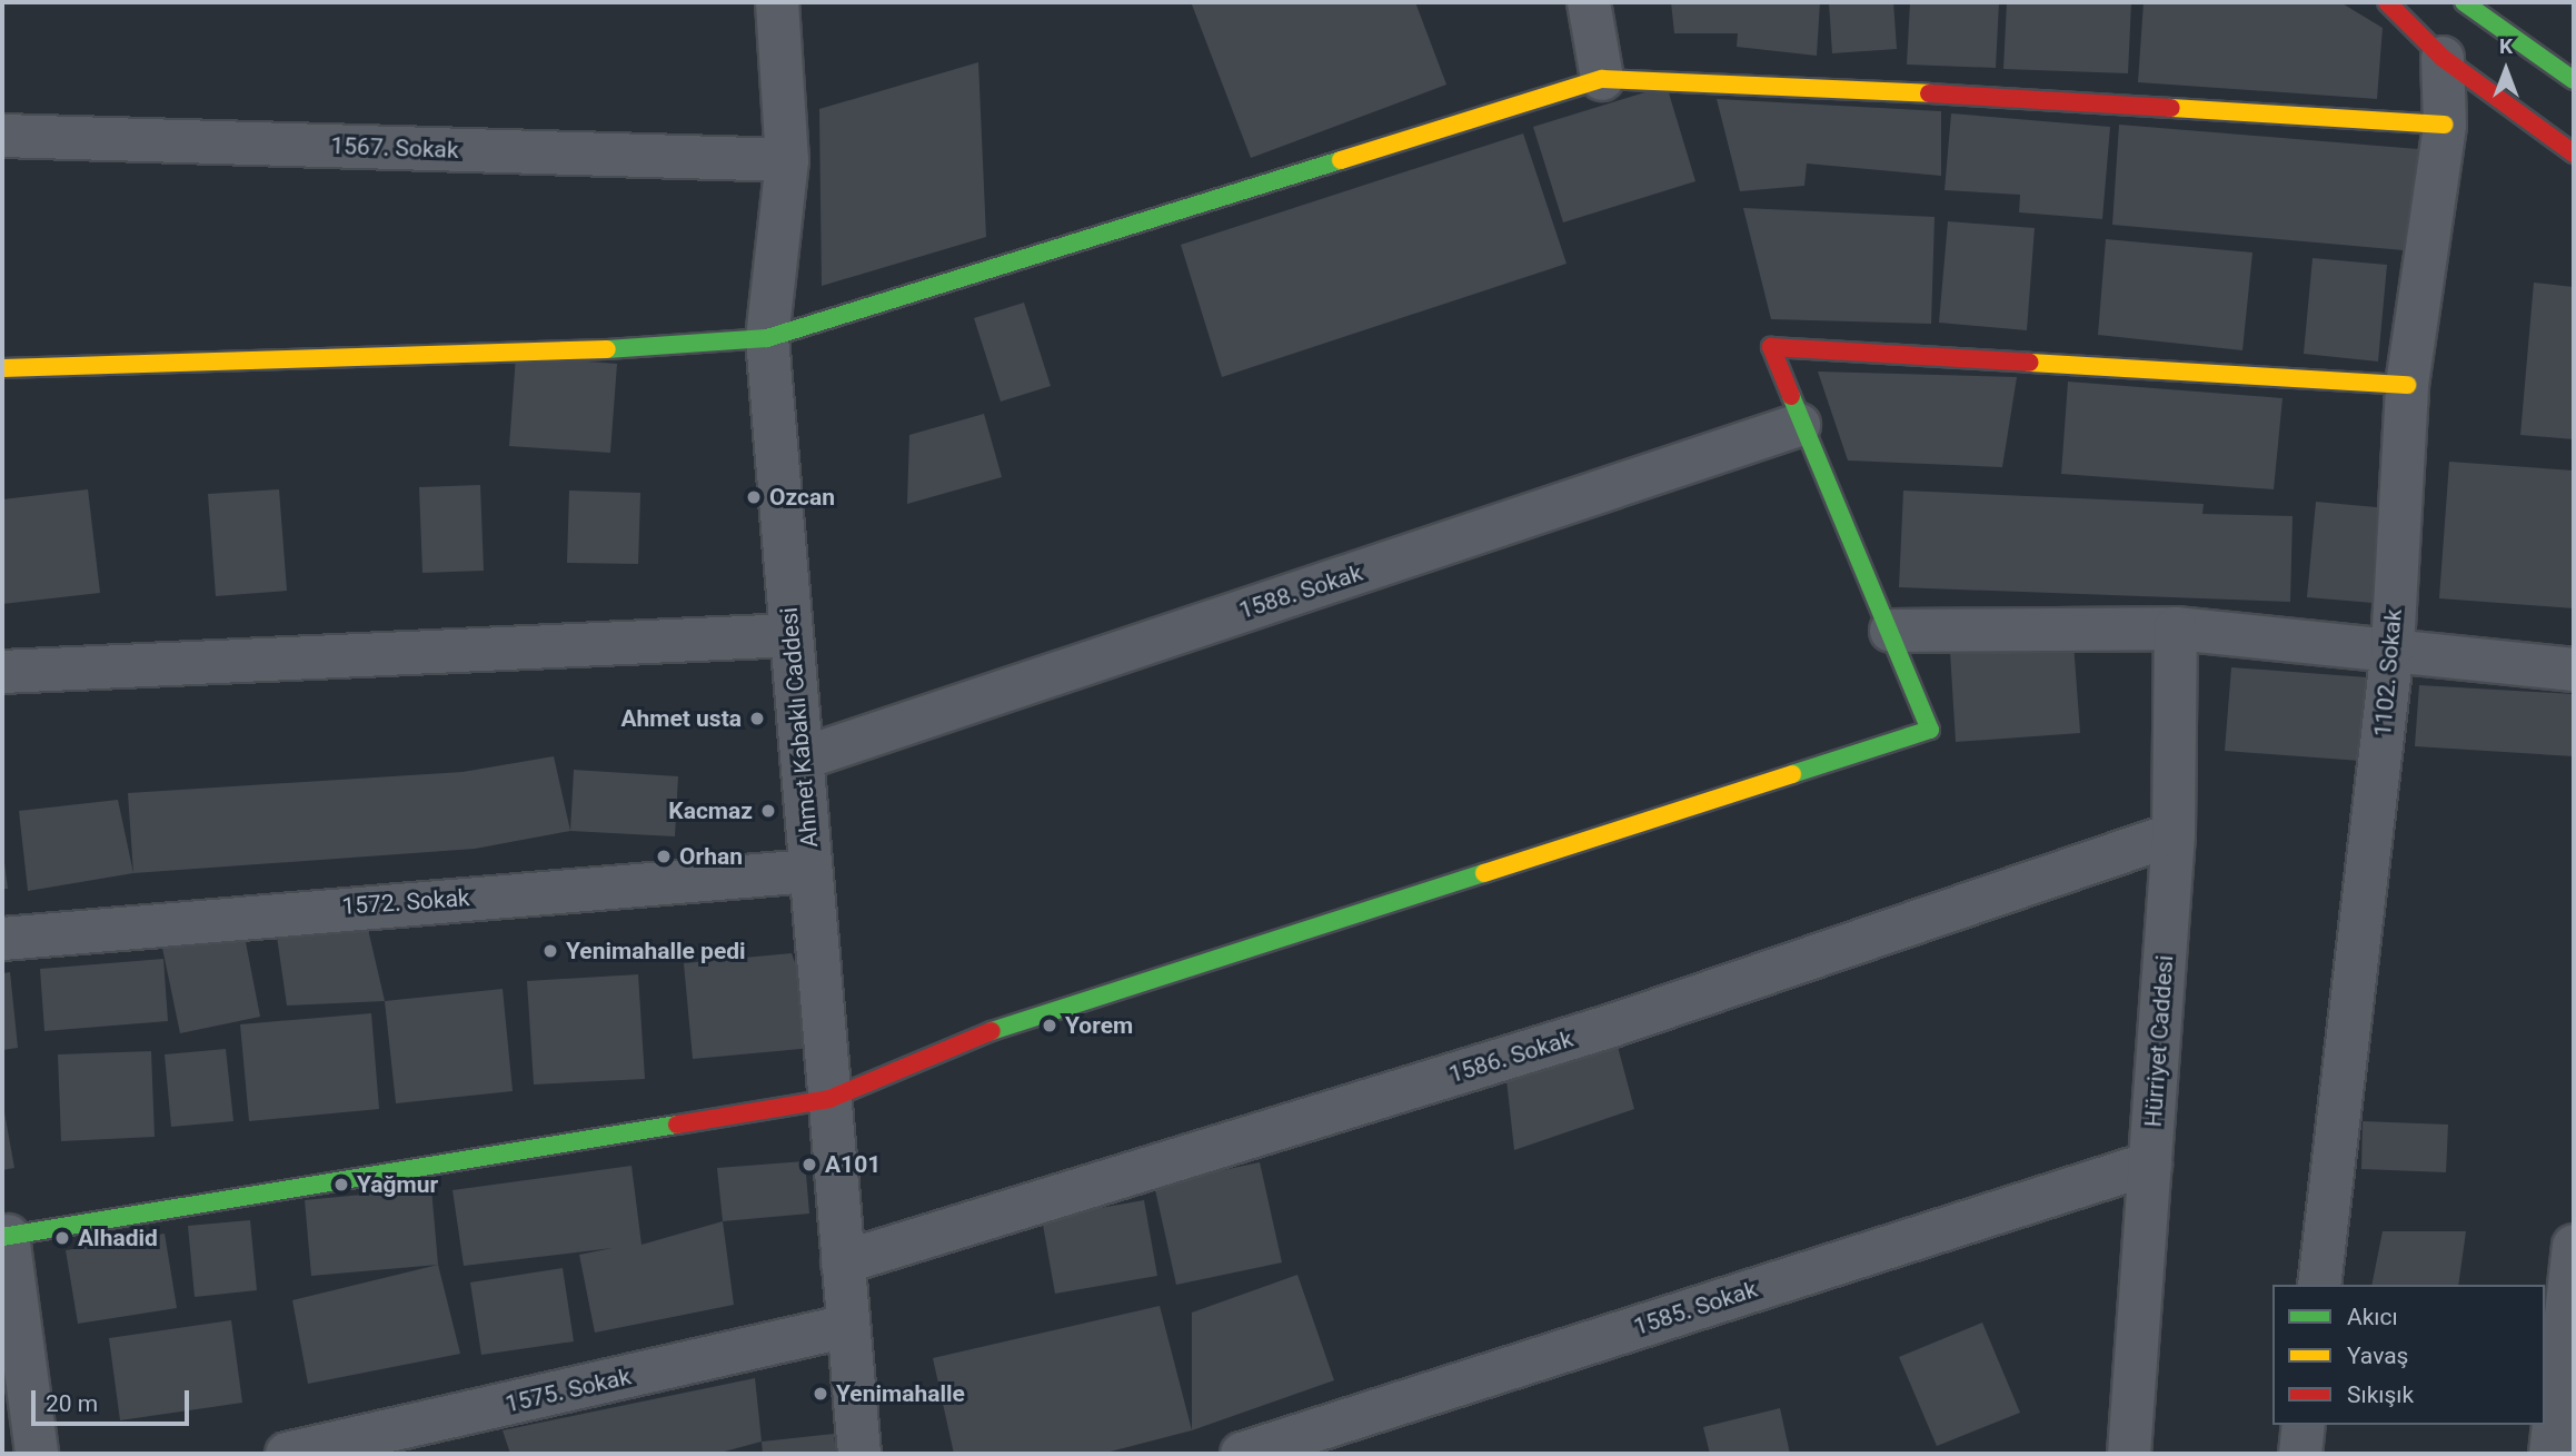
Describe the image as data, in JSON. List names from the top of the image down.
{
  "streets": {
    "street": [
      "1567. Sokak",
      "1588. Sokak",
      "1102. Sokak",
      "Ahmet Kabaklı Caddesi",
      "1572. Sokak",
      "Hürriyet Caddesi",
      "1586. Sokak",
      "1585. Sokak",
      "1575. Sokak"
    ]
  },
  "crossings": [
    ["1567. Sokak", "Ahmet Kabaklı Caddesi"],
    ["1588. Sokak", "Ahmet Kabaklı Caddesi"],
    ["Ahmet Kabaklı Caddesi", "1572. Sokak"],
    ["Ahmet Kabaklı Caddesi", "1586. Sokak"],
    ["Ahmet Kabaklı Caddesi", "1575. Sokak"],
    ["Hürriyet Caddesi", "1586. Sokak"],
    ["Hürriyet Caddesi", "1585. Sokak"]
  ],
  "places": [
    "Ozcan",
    "Ahmet usta",
    "Kacmaz",
    "Orhan",
    "Yenimahalle pedi",
    "Yorem",
    "A101",
    "Yağmur",
    "Alhadid",
    "Yenimahalle"
  ],
  "legend": ["Akıcı", "Yavaş", "Sıkışık"],
  "scale_bar": "20 m",
  "north": "top"
}
